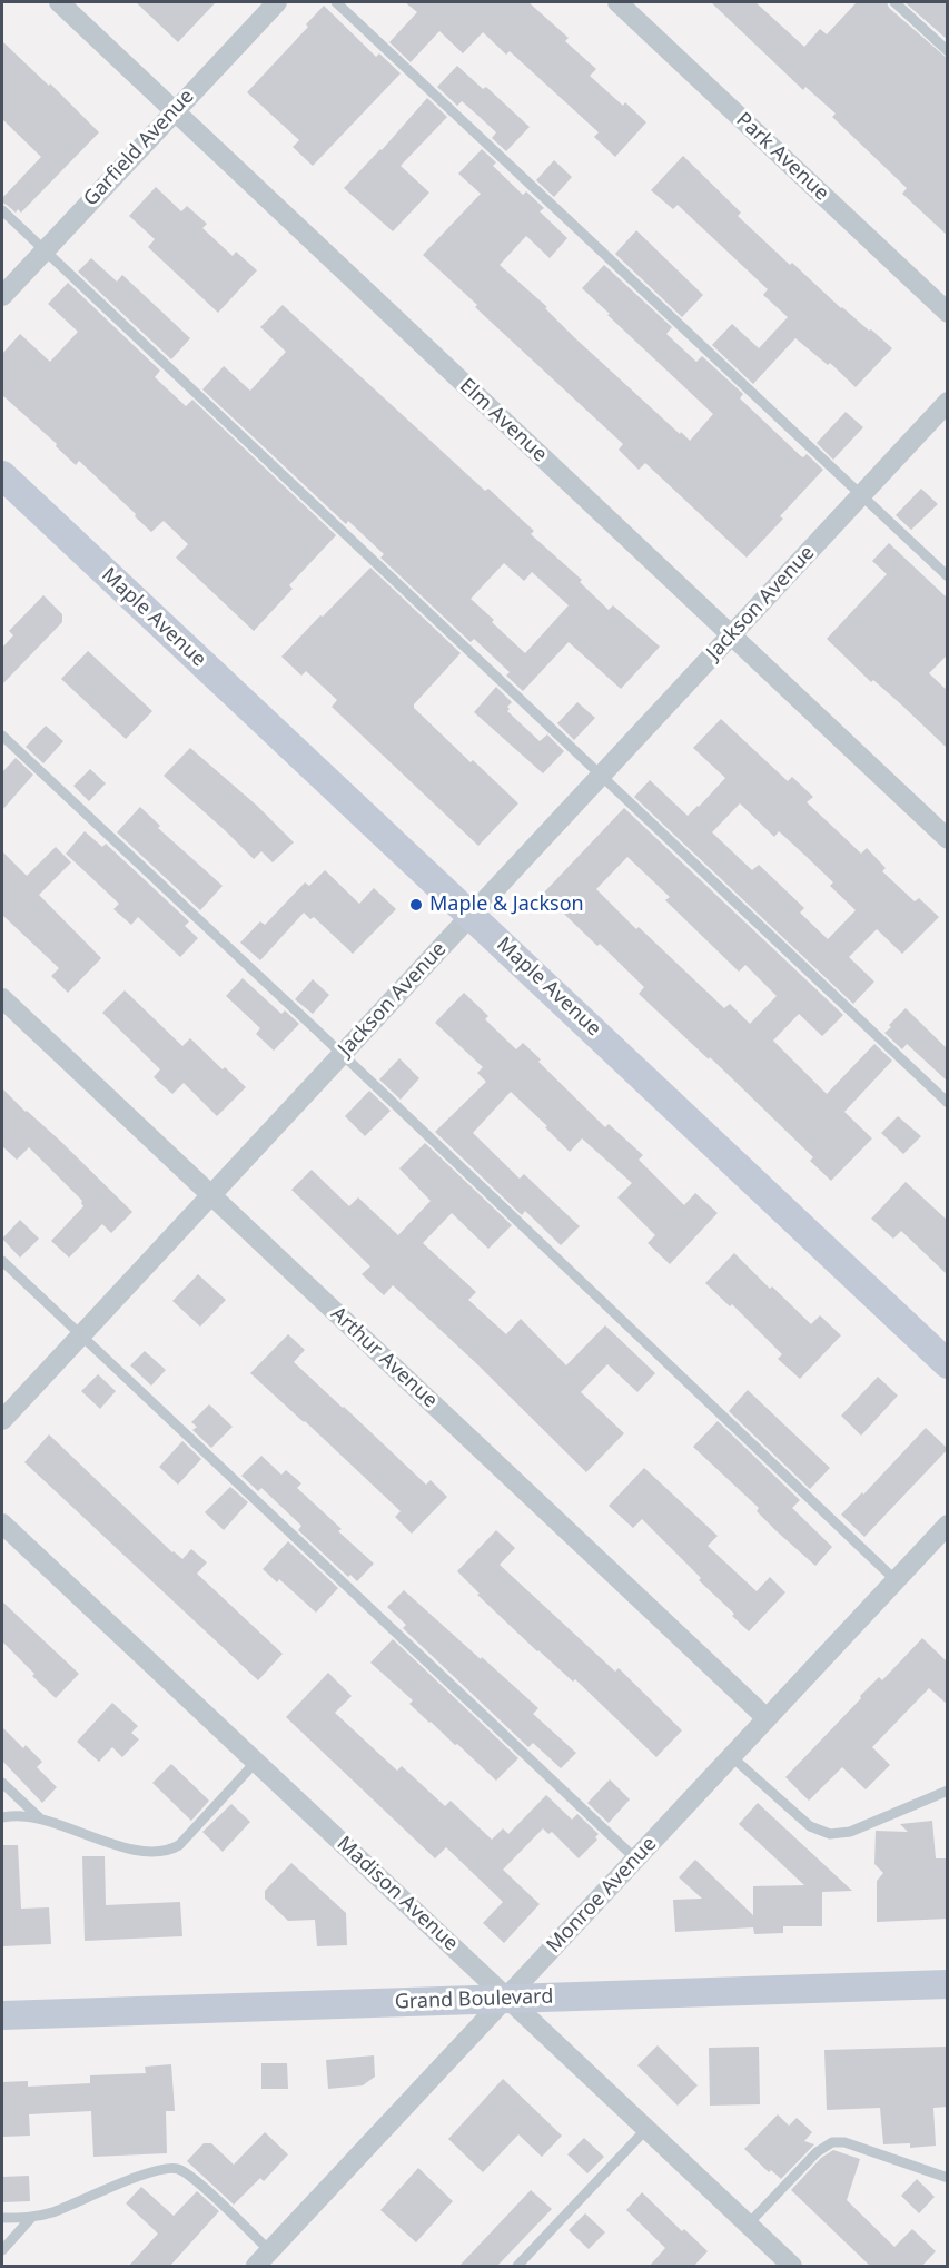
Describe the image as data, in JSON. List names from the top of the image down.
{
  "streets": {
    "street": [
      "Garfield Avenue",
      "Park Avenue",
      "Elm Avenue",
      "Jackson Avenue",
      "Maple Avenue",
      "Arthur Avenue",
      "Madison Avenue",
      "Monroe Avenue",
      "Grand Boulevard"
    ]
  },
  "crossings": [
    ["Garfield Avenue", "Elm Avenue"],
    ["Elm Avenue", "Jackson Avenue"],
    ["Jackson Avenue", "Maple Avenue"],
    ["Jackson Avenue", "Arthur Avenue"],
    ["Arthur Avenue", "Monroe Avenue"],
    ["Madison Avenue", "Monroe Avenue"],
    ["Madison Avenue", "Grand Boulevard"],
    ["Monroe Avenue", "Grand Boulevard"]
  ],
  "places": ["Maple & Jackson"]
}
